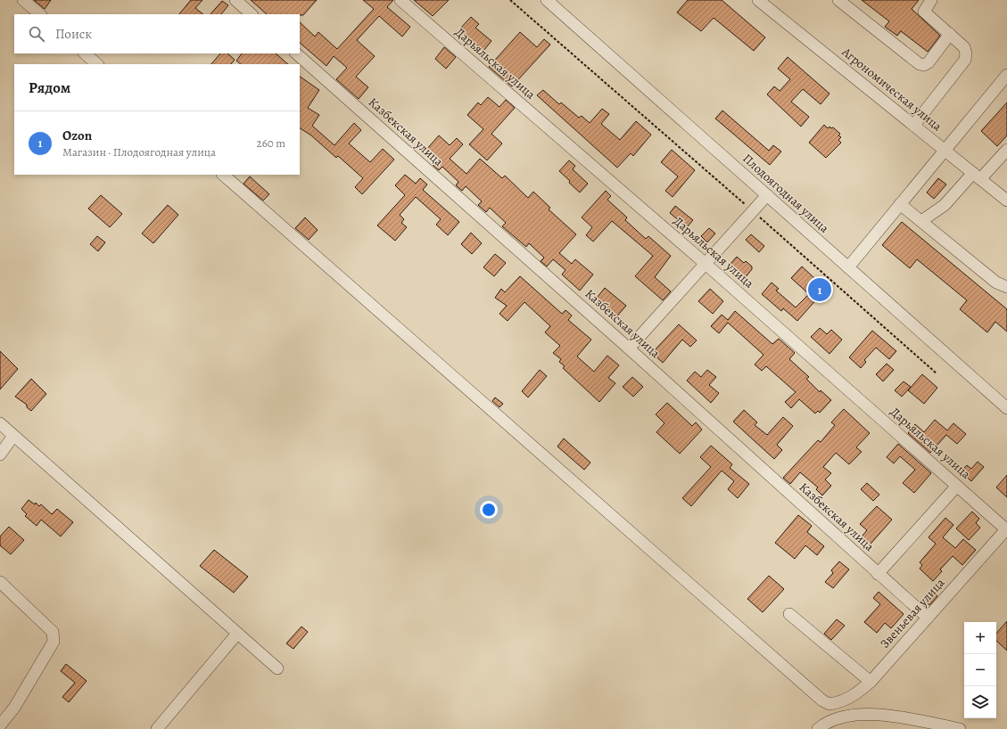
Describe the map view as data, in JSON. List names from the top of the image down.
{
  "streets": {
    "street": [
      "Дарьяльская улица",
      "Агрономическая улица",
      "Казбекская улица",
      "Плодоягодная улица",
      "Звеньевая улица"
    ]
  },
  "crossings": [
    ["Дарьяльская улица", "Звеньевая улица"],
    ["Казбекская улица", "Звеньевая улица"]
  ],
  "page": {
    "search": "Поиск",
    "heading": "Рядом",
    "list": [
      {
        "mark": "1",
        "name": "Ozon",
        "note": "Магазин · Плодоягодная улица",
        "value": "260 m"
      }
    ],
    "pins": "1",
    "map_buttons": ["+", "−"]
  }
}
